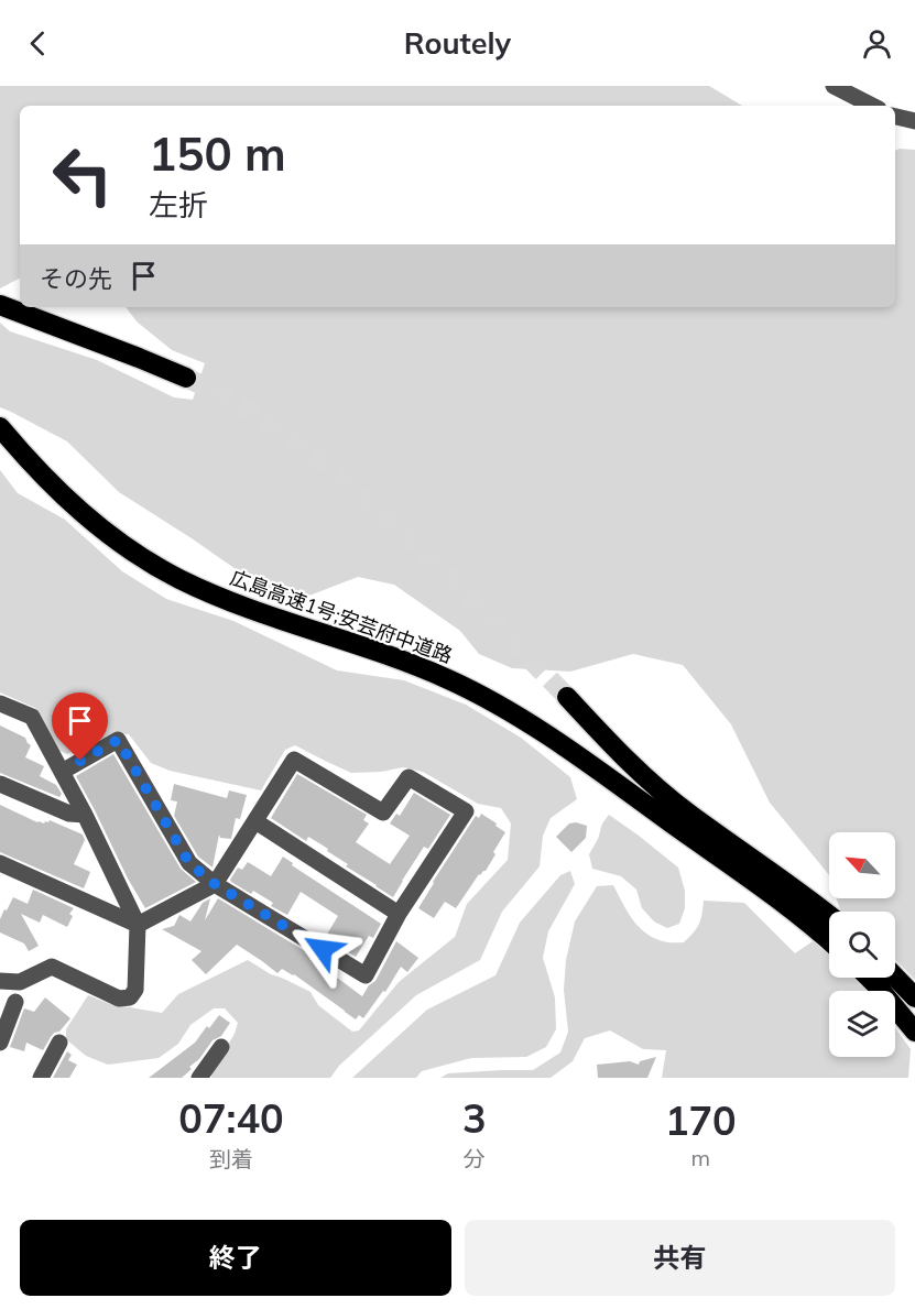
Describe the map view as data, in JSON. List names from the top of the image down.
{
  "streets": {
    "highway": ["広島高速1号;安芸府中道路"]
  },
  "north": "top left",
  "page": {
    "header": "Routely",
    "turn": ["150 m", "左折"],
    "then": "その先",
    "eta": [
      "07:40",
      "到着",
      "3",
      "分",
      "170",
      "m"
    ],
    "buttons": ["終了", "共有"]
  }
}
